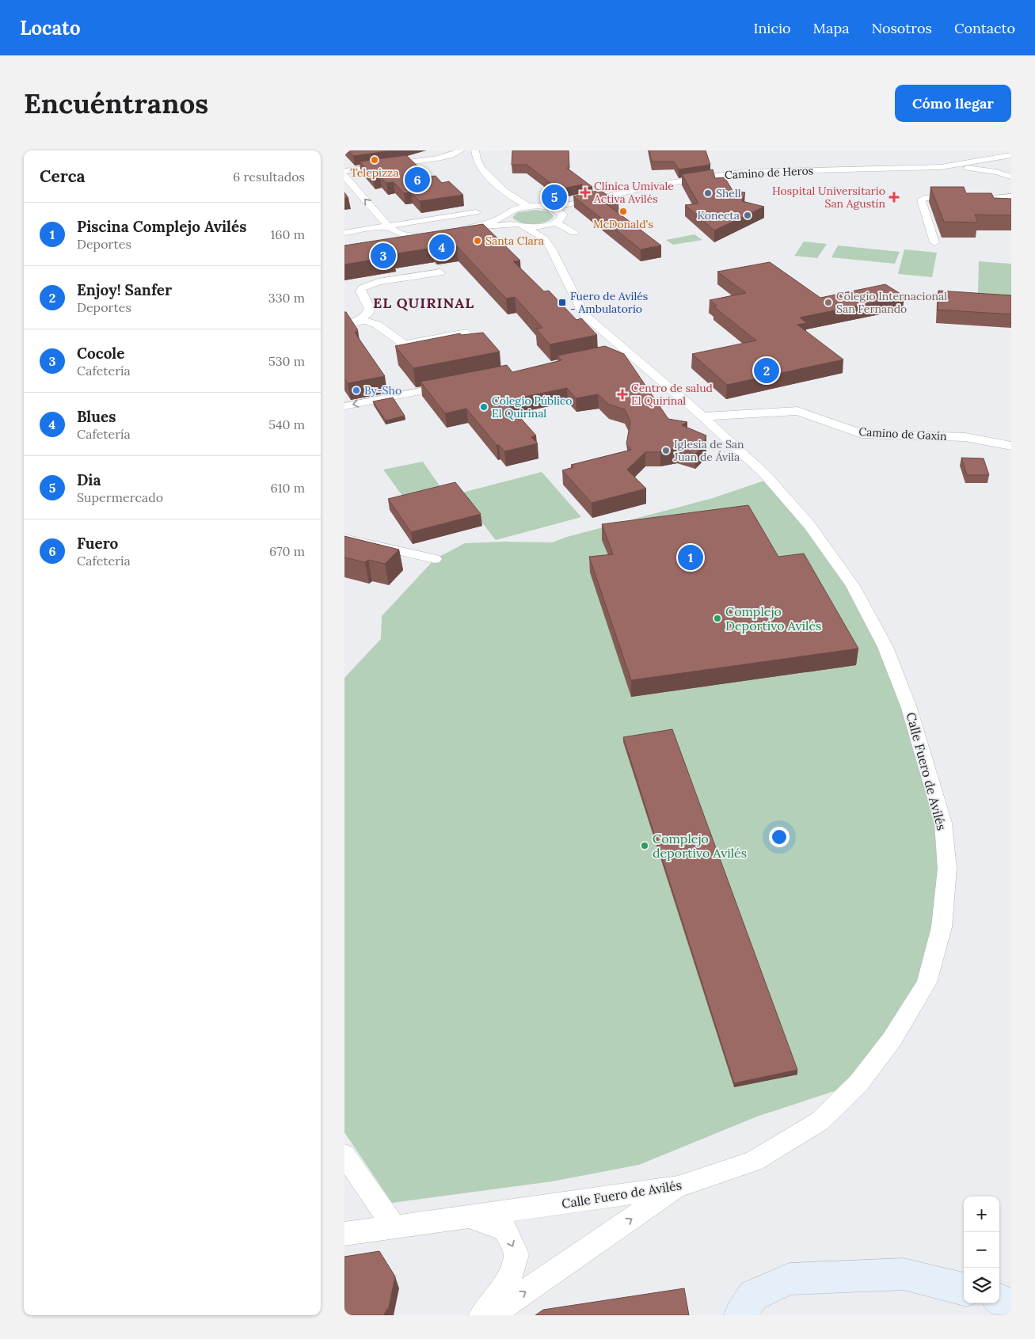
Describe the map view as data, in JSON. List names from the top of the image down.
{
  "streets": {
    "street": ["Camino de Heros", "Camino de Gaxín", "Calle Fuero de Avilés"]
  },
  "crossings": [
    ["Camino de Gaxín", "Calle Fuero de Avilés"]
  ],
  "districts": ["EL QUIRINAL"],
  "places": {
    "other": [
      "Telepizza",
      "Shell",
      "McDonald's",
      "Konecta",
      "Santa Clara",
      "Colegio Internacional San Fernando",
      "By-Sho",
      "Colegio Público El Quirinal",
      "Iglesia de San Juan de Ávila",
      "Complejo Deportivo Avilés",
      "Complejo deportivo Avilés"
    ],
    "health": ["Clínica Umivale Activa Avilés", "Hospital Universitario San Agustín", "Centro de salud El Quirinal"],
    "transit": ["Fuero de Avilés - Ambulatorio"]
  },
  "page": {
    "header": "Locato",
    "nav": [
      "Inicio",
      "Mapa",
      "Nosotros",
      "Contacto"
    ],
    "buttons": "Cómo llegar",
    "title": "Encuéntranos",
    "heading": ["Cerca", "6 resultados"],
    "pins": [
      "6",
      "5",
      "4",
      "3",
      "2",
      "1"
    ],
    "list": [
      {
        "mark": "1",
        "name": "Piscina Complejo Avilés",
        "note": "Deportes",
        "value": "160 m"
      },
      {
        "mark": "2",
        "name": "Enjoy! Sanfer",
        "note": "Deportes",
        "value": "330 m"
      },
      {
        "mark": "3",
        "name": "Cocole",
        "note": "Cafetería",
        "value": "530 m"
      },
      {
        "mark": "4",
        "name": "Blues",
        "note": "Cafetería",
        "value": "540 m"
      },
      {
        "mark": "5",
        "name": "Dia",
        "note": "Supermercado",
        "value": "610 m"
      },
      {
        "mark": "6",
        "name": "Fuero",
        "note": "Cafetería",
        "value": "670 m"
      }
    ],
    "map_buttons": ["+", "−"]
  }
}
